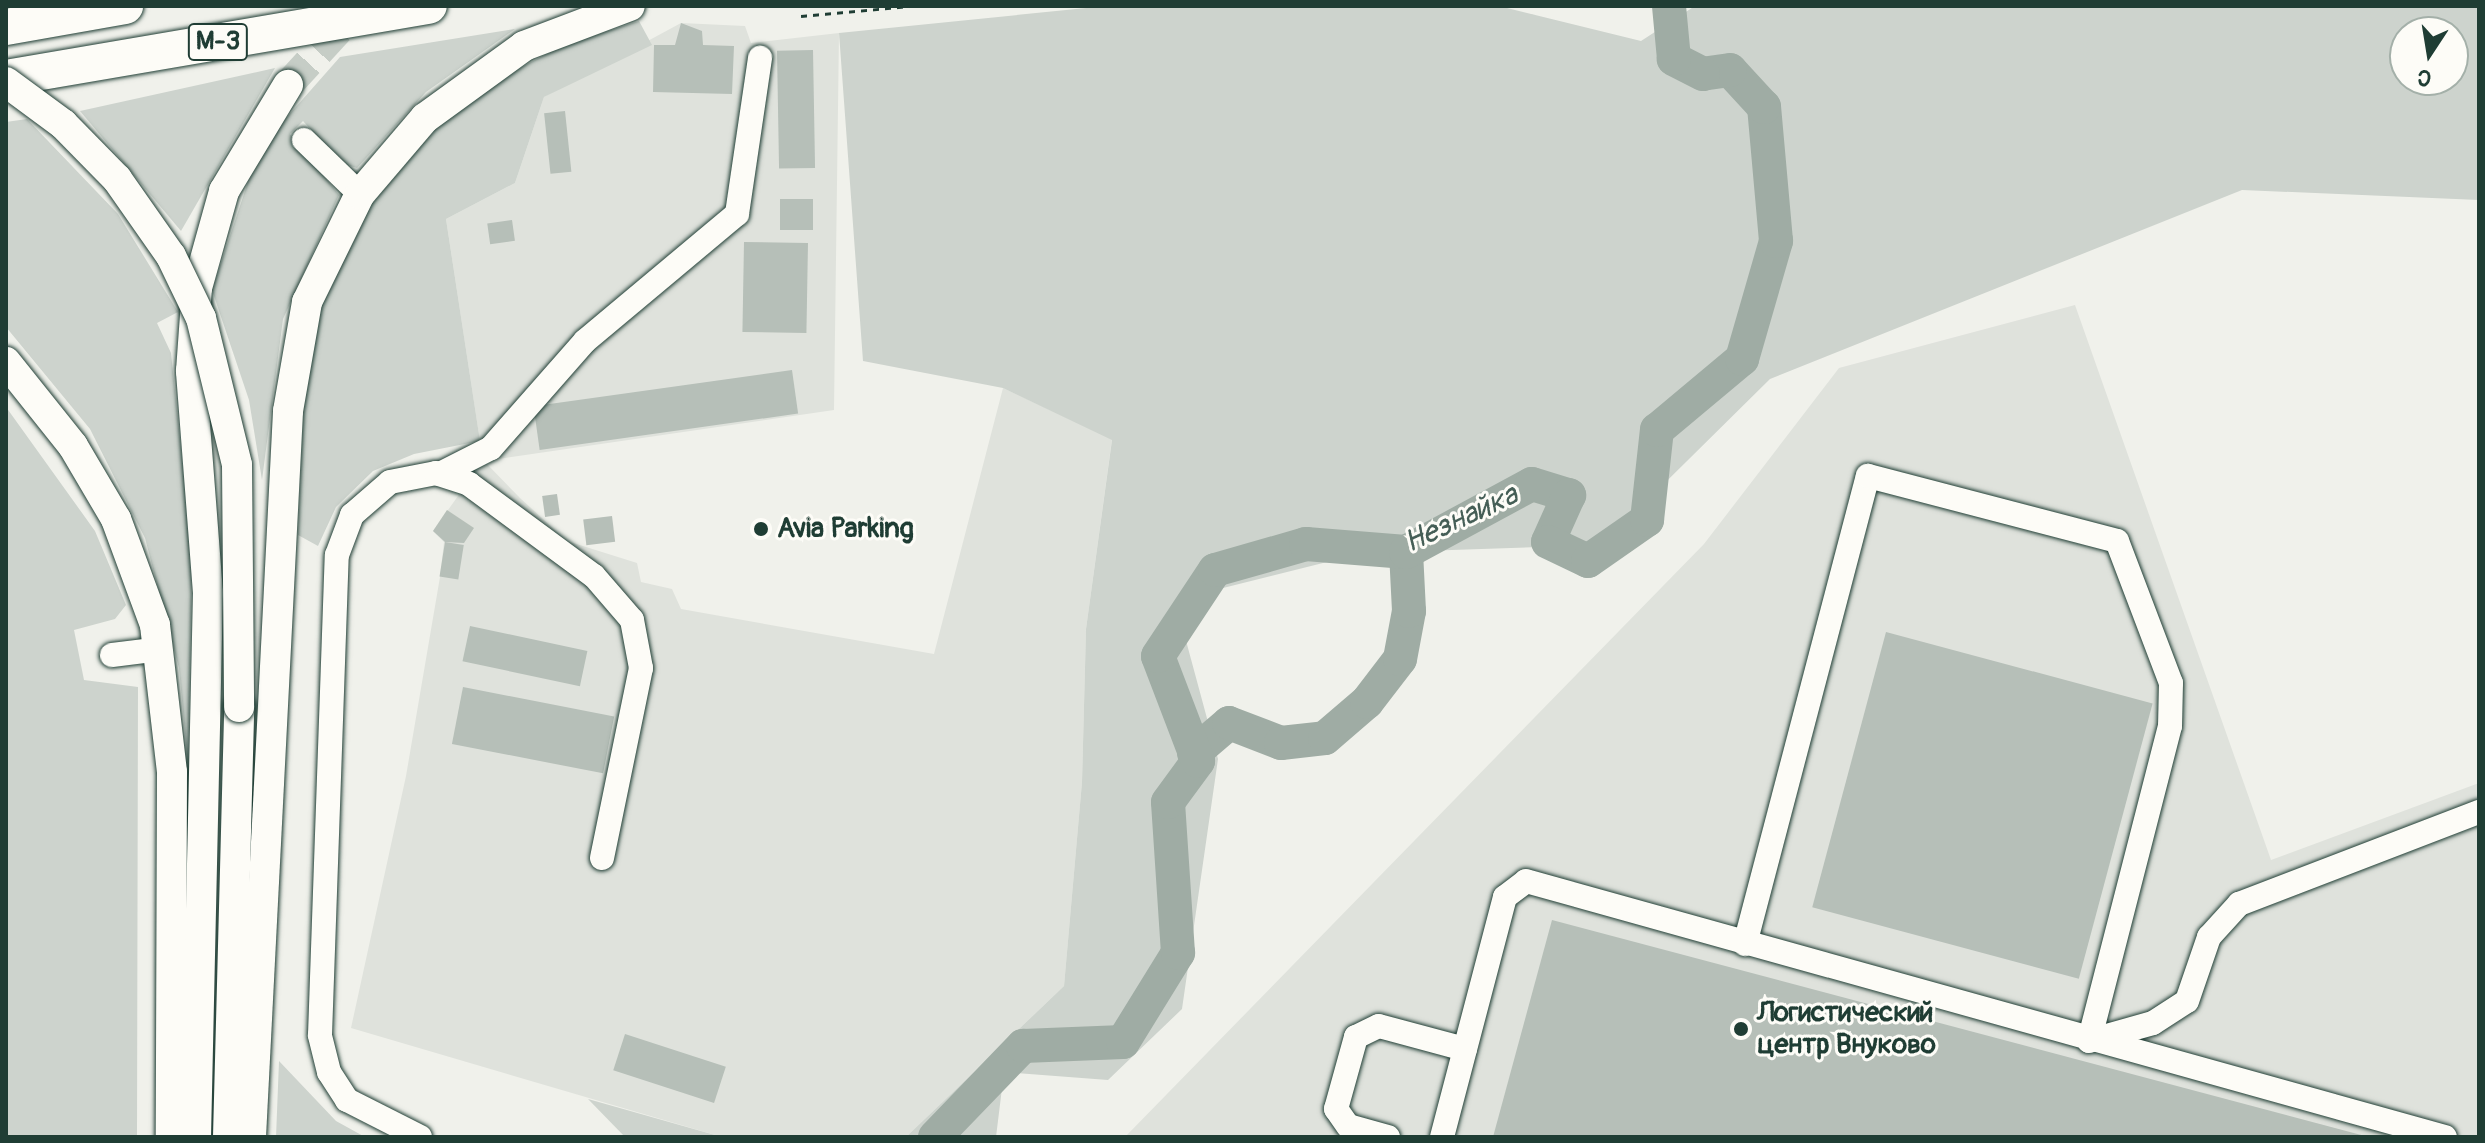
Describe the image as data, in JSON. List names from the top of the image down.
{
  "streets": {
    "highway": ["М-3"]
  },
  "water": ["Незнайка"],
  "places": ["Avia Parking", "Логистический центр Внуково"],
  "north": "bottom"
}
